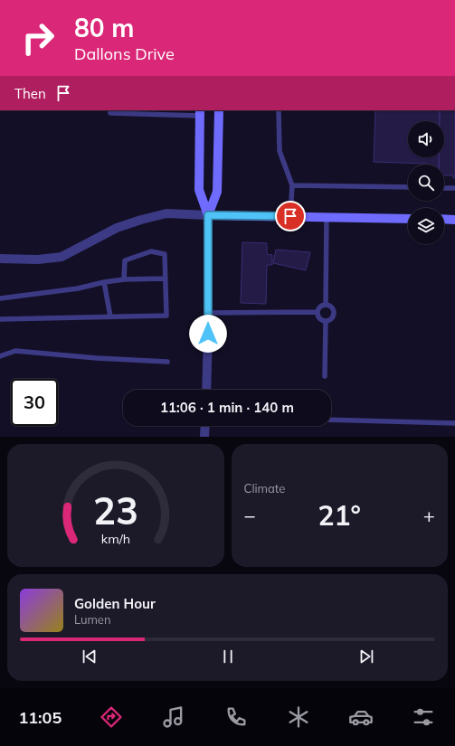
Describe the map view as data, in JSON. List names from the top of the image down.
{
  "page": {
    "turn": ["80 m", "Dallons Drive"],
    "then": "Then",
    "limit": "30",
    "trip": "11:06 · 1 min · 140 m",
    "tile": "Climate",
    "heat": ["−", "21°", "+"],
    "song": ["Golden Hour", "Lumen"],
    "tabs": "11:05",
    "gauge": ["23", "km/h"]
  }
}
